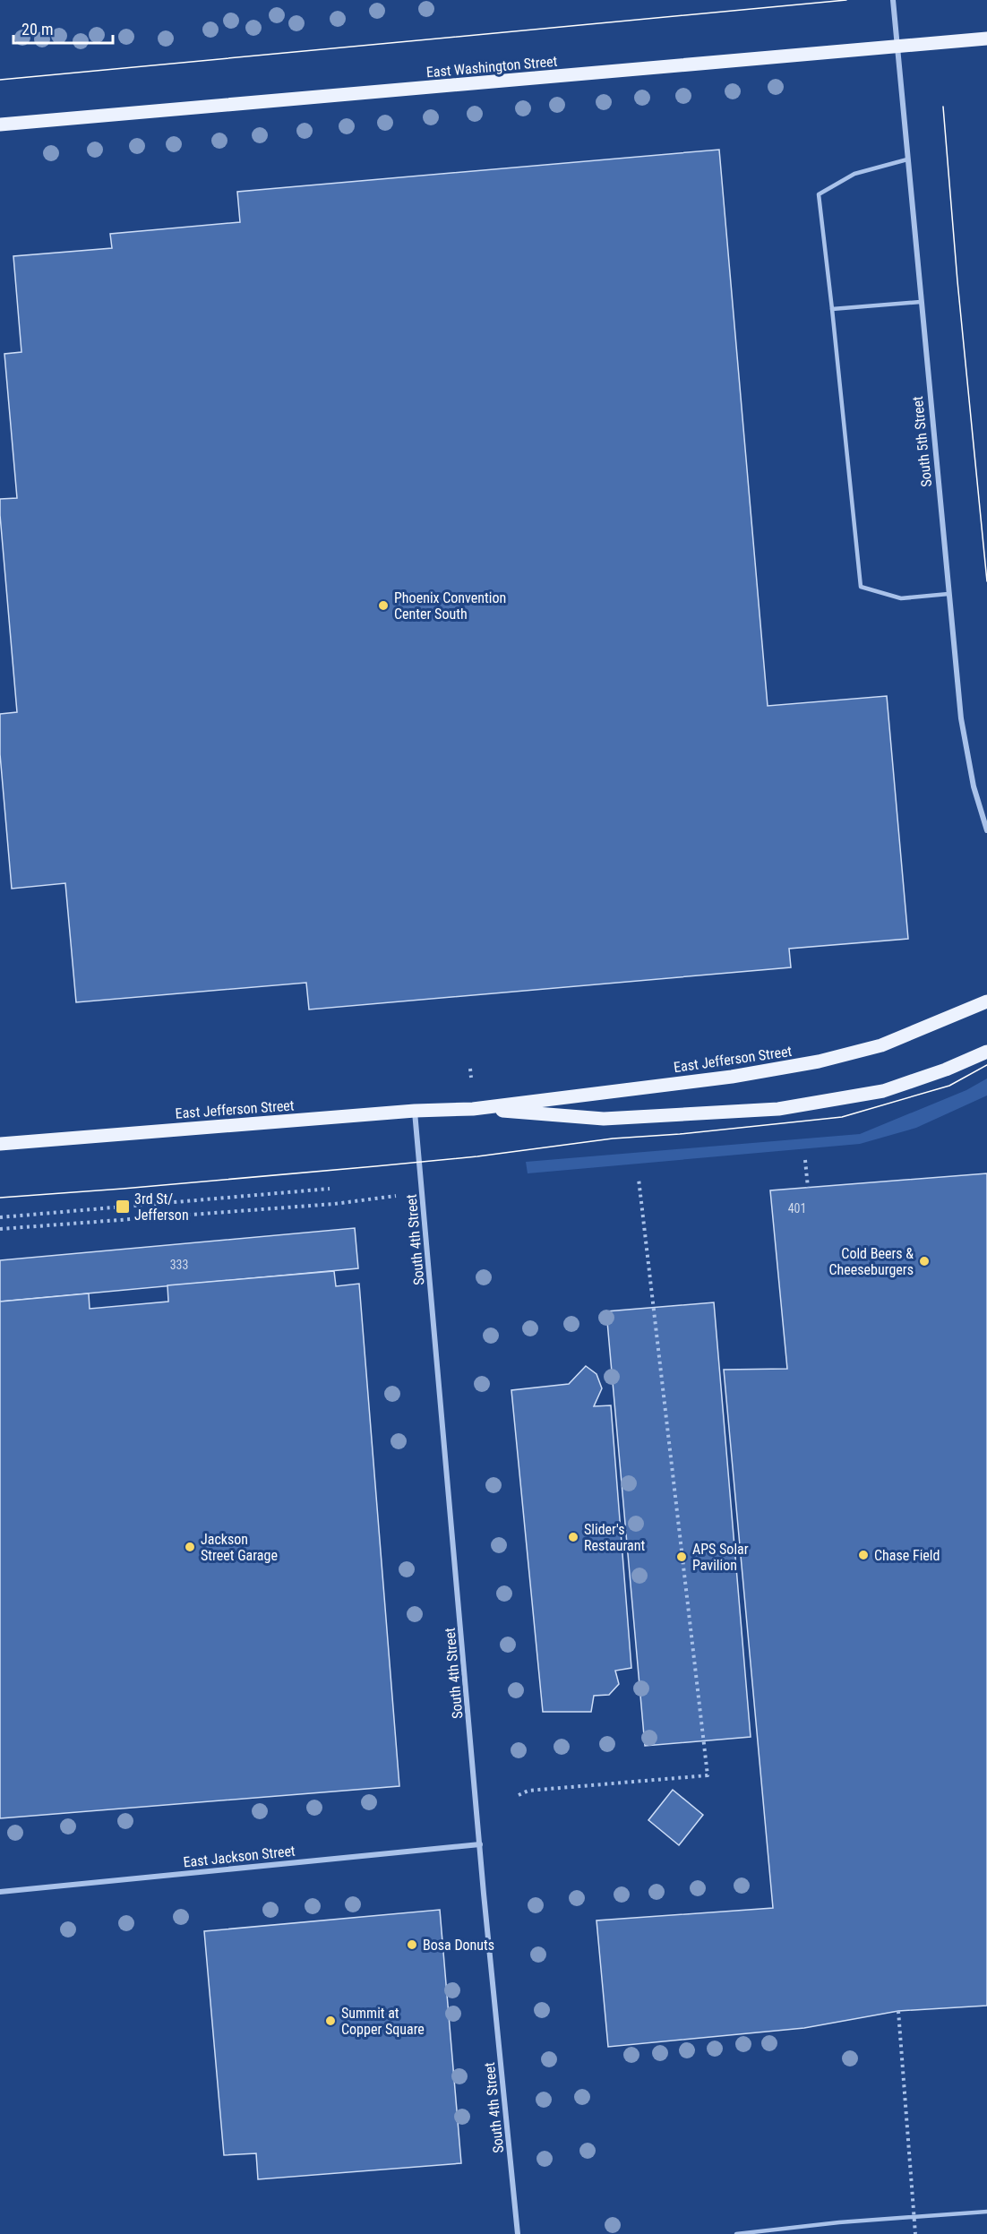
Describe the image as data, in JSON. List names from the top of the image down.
{
  "streets": {
    "main road": ["East Washington Street", "East Jefferson Street"],
    "street": ["South 5th Street", "South 4th Street", "East Jackson Street"]
  },
  "crossings": [
    ["East Washington Street", "South 5th Street"],
    ["East Jefferson Street", "South 4th Street"],
    ["South 4th Street", "East Jackson Street"]
  ],
  "places": {
    "other": [
      "Phoenix Convention Center South",
      "Cold Beers & Cheeseburgers",
      "Slider's Restaurant",
      "Jackson Street Garage",
      "Chase Field",
      "APS Solar Pavilion",
      "Bosa Donuts",
      "Summit at Copper Square"
    ],
    "transit": ["3rd St/ Jefferson"]
  },
  "house_numbers": ["401", "333"],
  "scale_bar": "20 m"
}
